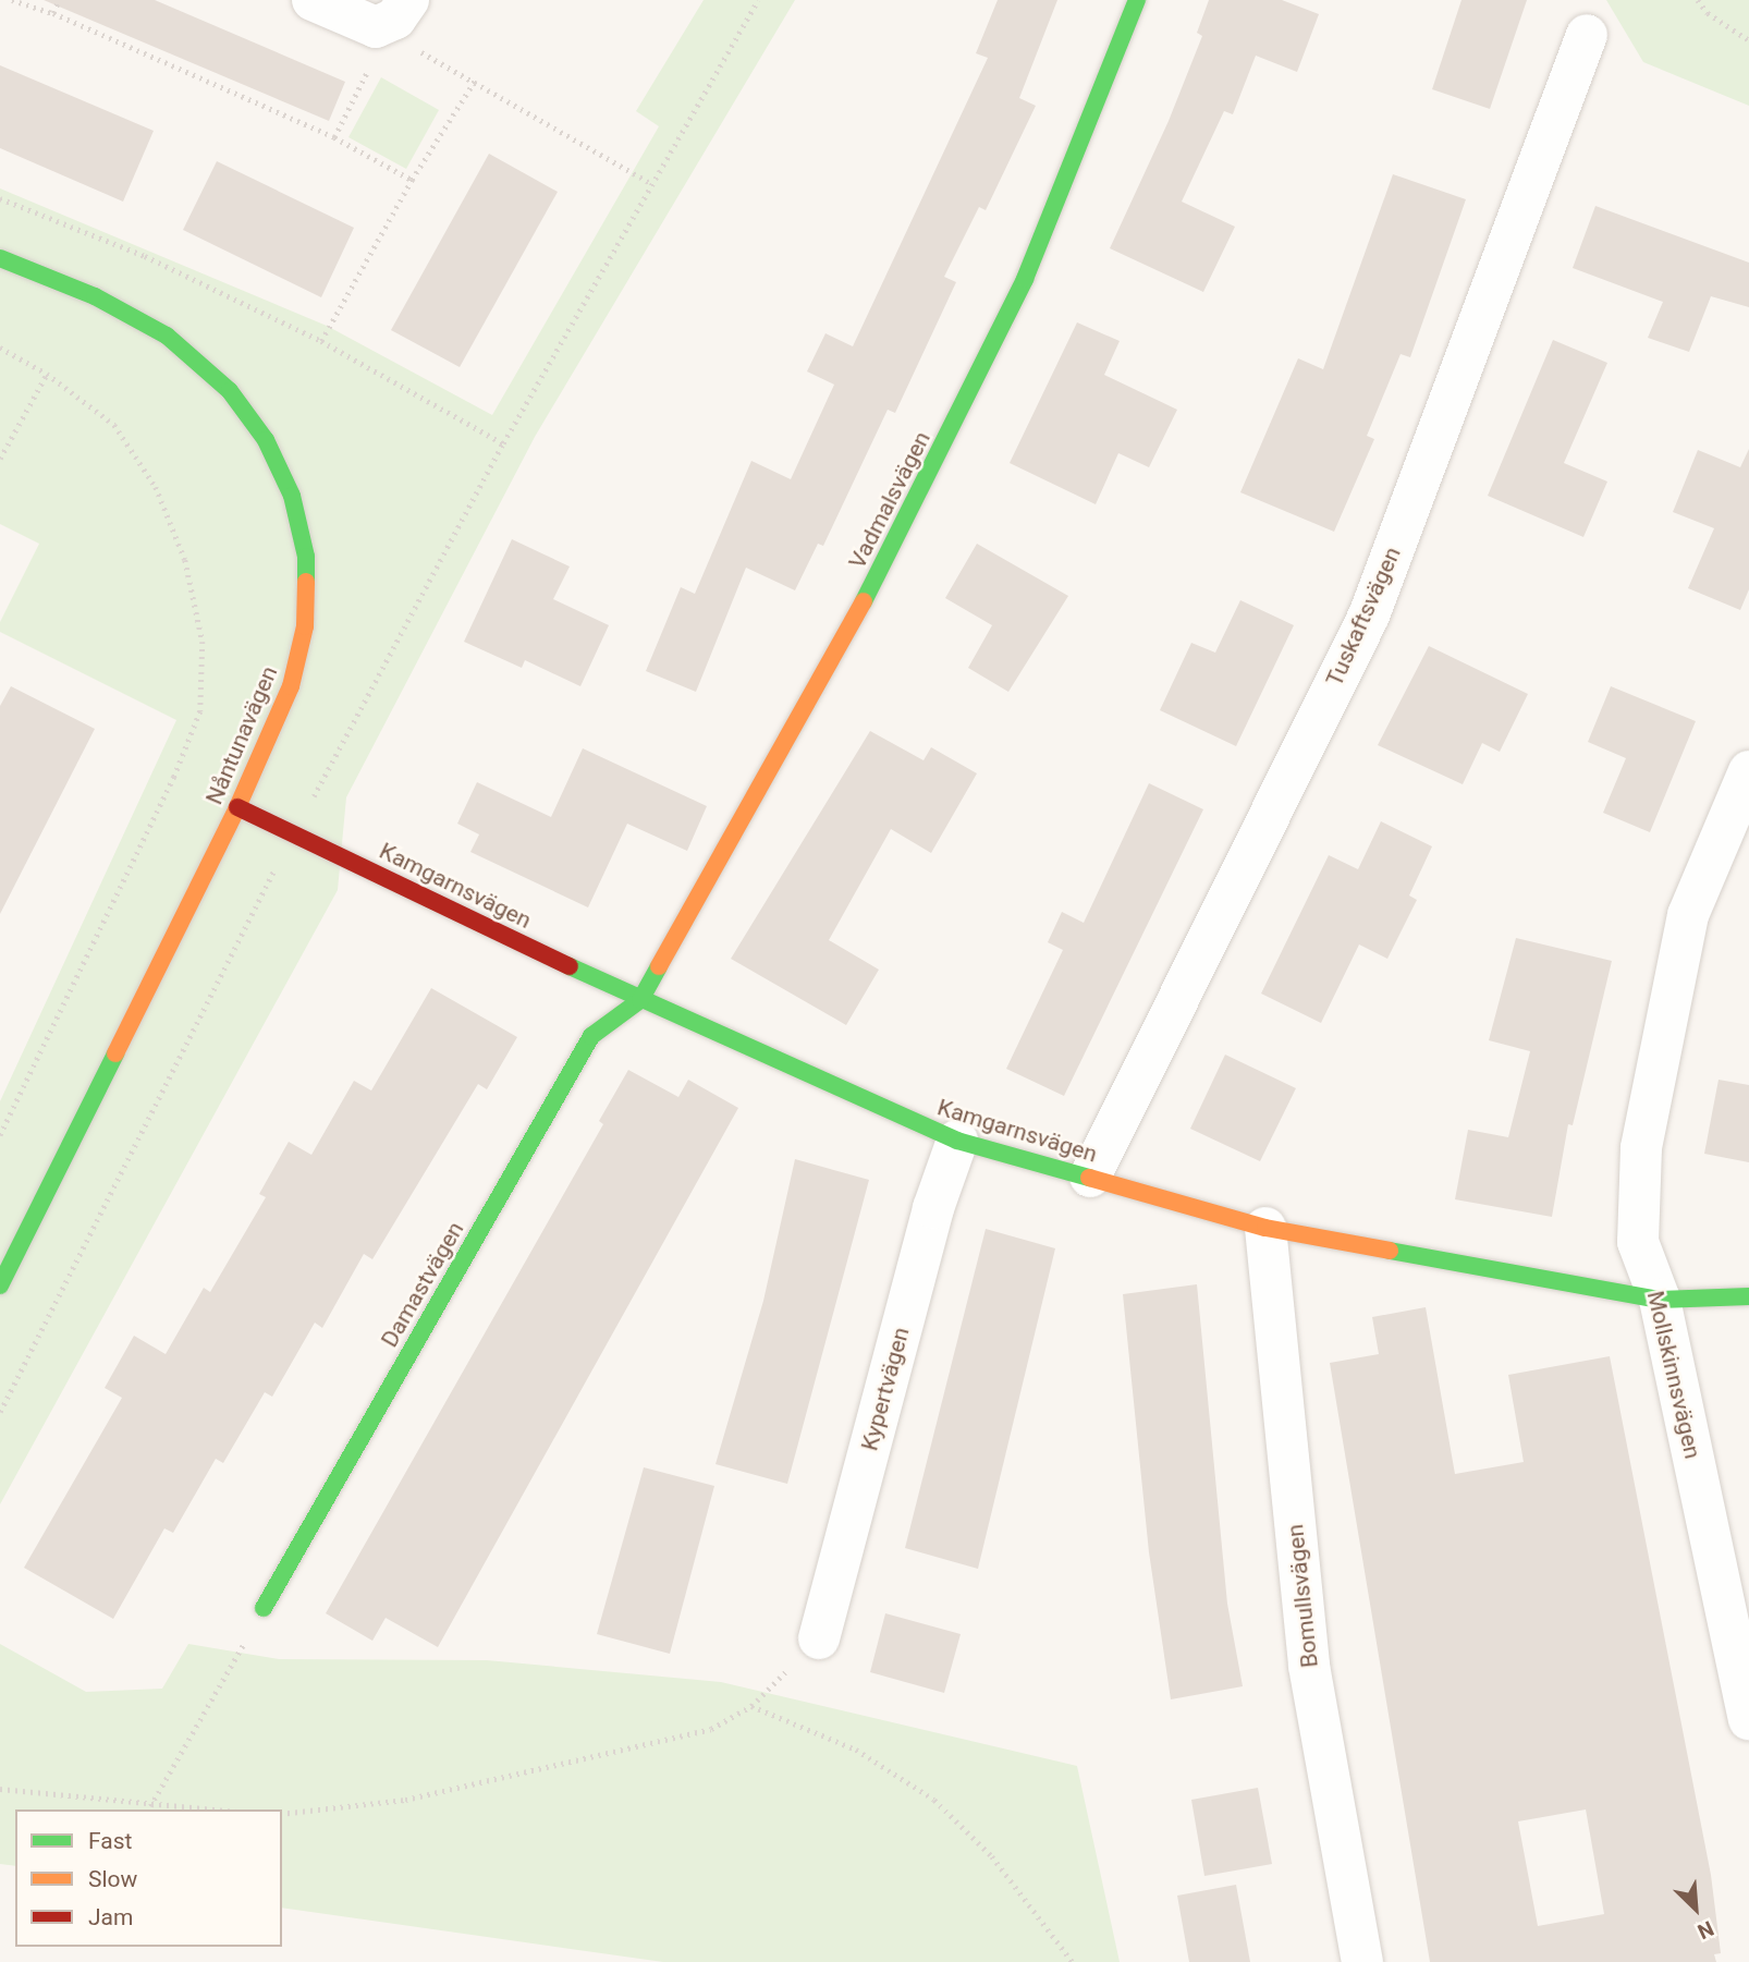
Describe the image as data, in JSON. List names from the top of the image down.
{
  "streets": {
    "street": [
      "Vadmalsvägen",
      "Tuskaftsvägen",
      "Nåntunavägen",
      "Kamgarnsvägen",
      "Damastvägen",
      "Mollskinnsvägen",
      "Kypertvägen",
      "Bomullsvägen"
    ]
  },
  "crossings": [
    ["Vadmalsvägen", "Kamgarnsvägen"],
    ["Vadmalsvägen", "Damastvägen"],
    ["Tuskaftsvägen", "Kamgarnsvägen"],
    ["Nåntunavägen", "Kamgarnsvägen"],
    ["Kamgarnsvägen", "Damastvägen"],
    ["Kamgarnsvägen", "Mollskinnsvägen"],
    ["Kamgarnsvägen", "Kypertvägen"],
    ["Kamgarnsvägen", "Bomullsvägen"]
  ],
  "legend": ["Fast", "Slow", "Jam"],
  "north": "bottom right"
}
